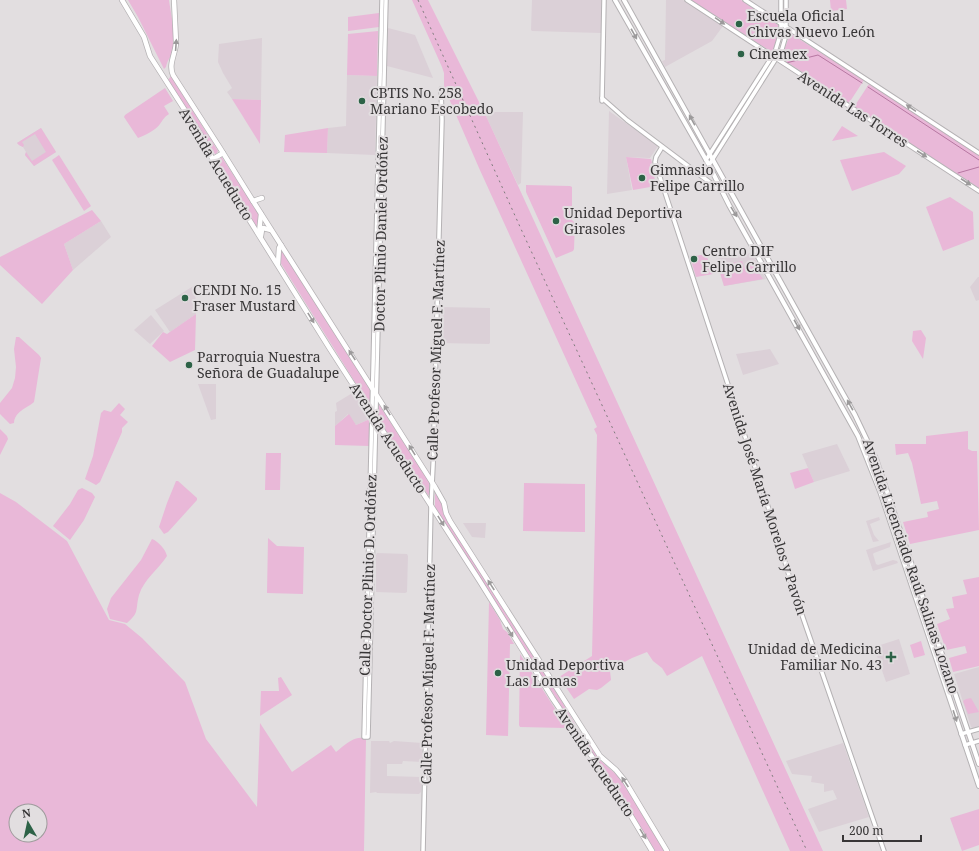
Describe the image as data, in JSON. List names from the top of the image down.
{
  "streets": {
    "main road": ["Avenida Acueducto", "Avenida Licenciado Raúl Salinas Lozano"],
    "street": [
      "Avenida Las Torres",
      "Doctor Plinio Daniel Ordóñez",
      "Calle Profesor Miguel F. Martínez",
      "Avenida José María Morelos y Pavón",
      "Calle Doctor Plinio D. Ordóñez"
    ]
  },
  "crossings": [
    ["Avenida Acueducto", "Doctor Plinio Daniel Ordóñez"],
    ["Avenida Acueducto", "Calle Profesor Miguel F. Martínez"],
    ["Avenida Acueducto", "Calle Doctor Plinio D. Ordóñez"],
    ["Doctor Plinio Daniel Ordóñez", "Calle Doctor Plinio D. Ordóñez"]
  ],
  "one_way": ["Avenida Las Torres"],
  "places": {
    "other": [
      "Escuela Oficial Chivas Nuevo León",
      "Cinemex",
      "CBTIS No. 258 Mariano Escobedo",
      "Gimnasio Felipe Carrillo",
      "Unidad Deportiva Girasoles",
      "Centro DIF Felipe Carrillo",
      "CENDI No. 15 Fraser Mustard",
      "Parroquia Nuestra Señora de Guadalupe",
      "Unidad Deportiva Las Lomas"
    ],
    "health": ["Unidad de Medicina Familiar No. 43"]
  },
  "scale_bar": "200 m",
  "north": "top"
}
